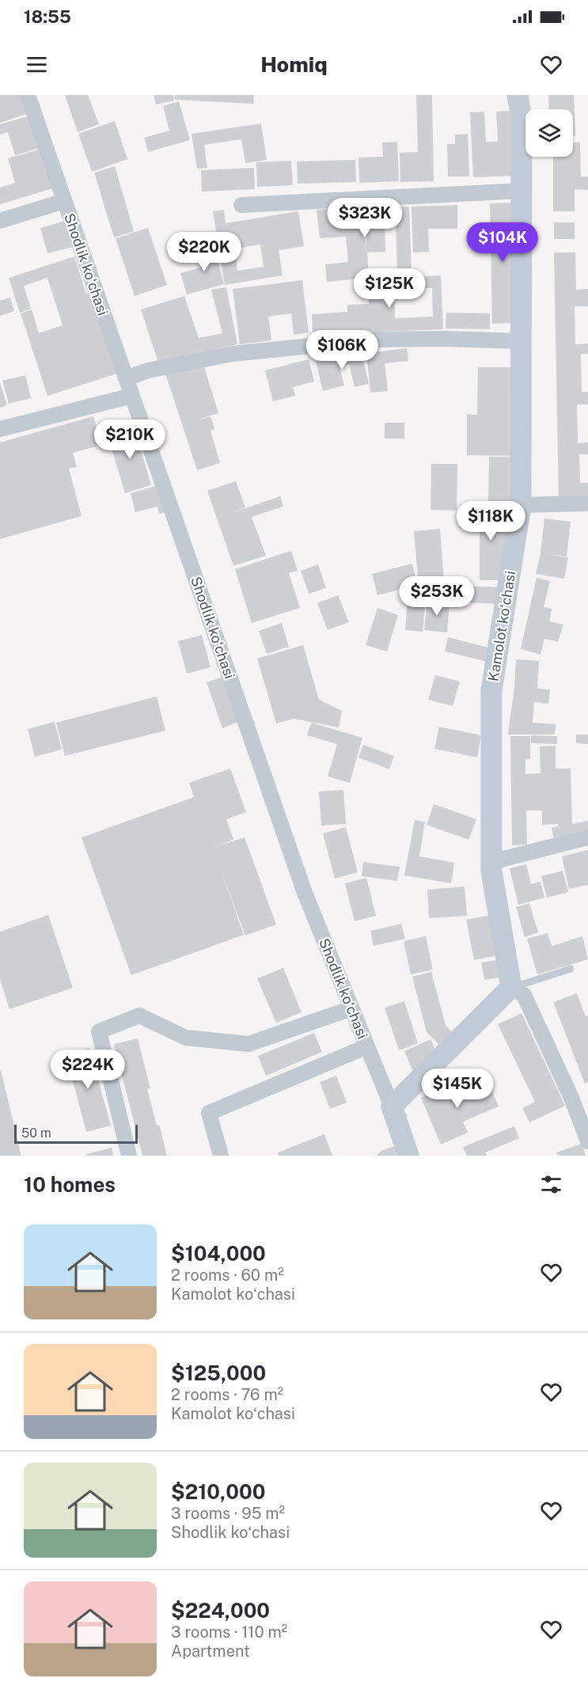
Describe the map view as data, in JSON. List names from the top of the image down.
{
  "streets": {
    "street": ["Shodlik koʻchasi", "Kamolot koʻchasi"]
  },
  "scale_bar": "50 m",
  "page": {
    "status": "18:55",
    "header": "Homiq",
    "price": [
      "$323K",
      "$104K",
      "$220K",
      "$125K",
      "$106K",
      "$210K",
      "$118K",
      "$253K",
      "$224K",
      "$145K"
    ],
    "scale": "50 m",
    "heading": "10 homes",
    "list": [
      {
        "name": "$104,000",
        "note": "2 rooms · 60 m² · Kamolot koʻchasi"
      },
      {
        "name": "$125,000",
        "note": "2 rooms · 76 m² · Kamolot koʻchasi"
      },
      {
        "name": "$210,000",
        "note": "3 rooms · 95 m² · Shodlik koʻchasi"
      },
      {
        "name": "$224,000",
        "note": "3 rooms · 110 m² · Apartment"
      }
    ]
  }
}
